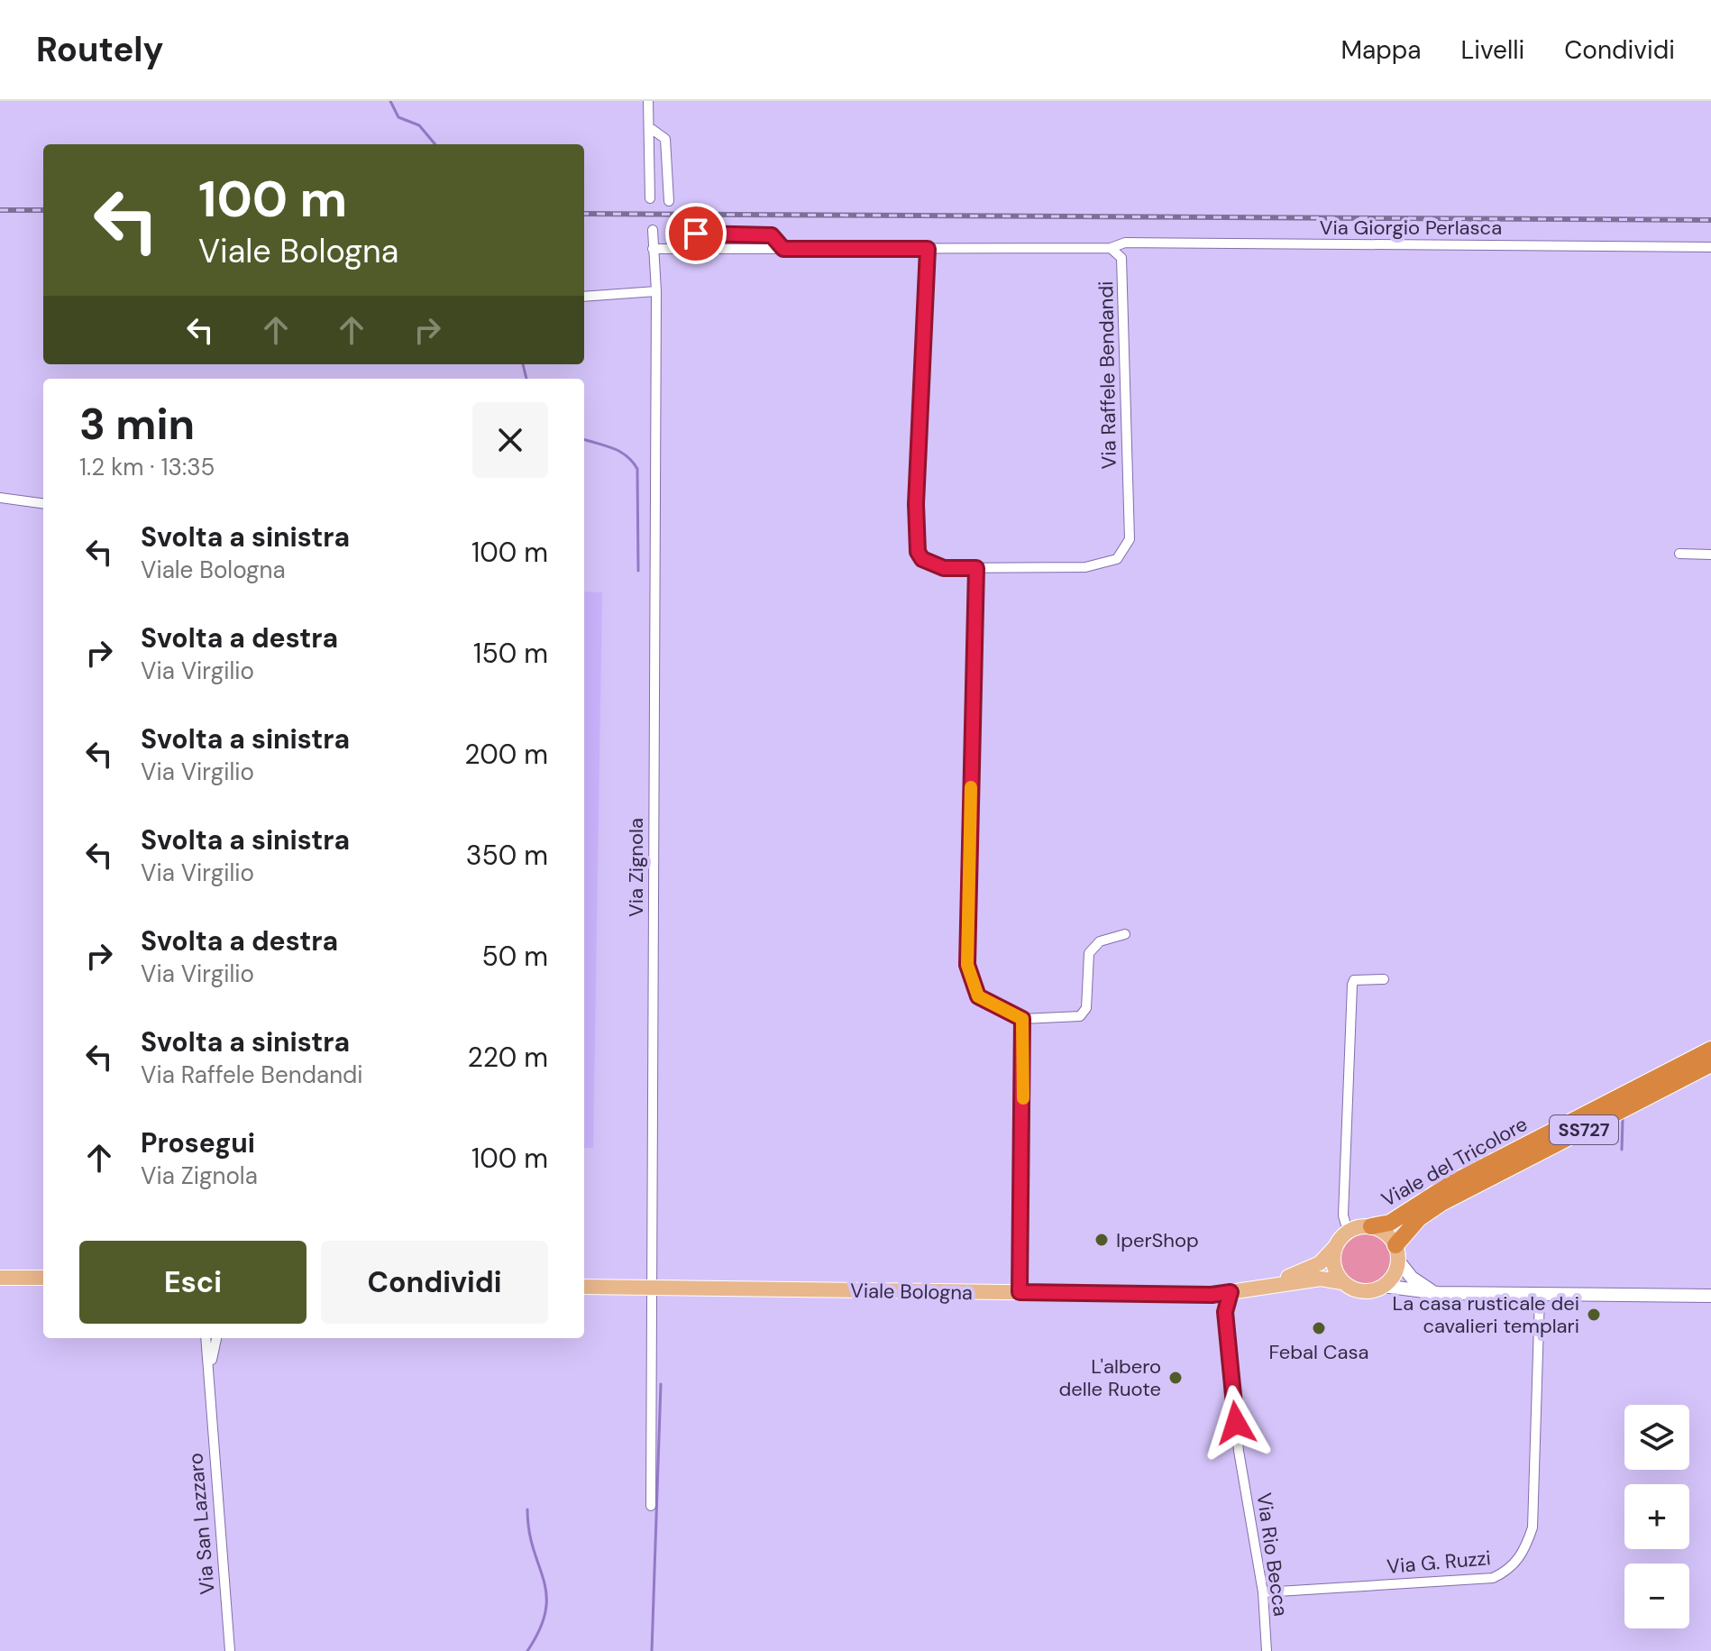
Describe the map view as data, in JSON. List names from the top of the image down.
{
  "streets": {
    "highway": ["SS727", "Viale del Tricolore"],
    "main road": ["Viale Bologna"],
    "street": [
      "Via Giorgio Perlasca",
      "Via Raffele Bendandi",
      "Via Zignola",
      "Via San Lazzaro",
      "Via Rio Becca",
      "Via G. Ruzzi"
    ]
  },
  "crossings": [
    ["Via Giorgio Perlasca", "Via Raffele Bendandi"],
    ["Via Zignola", "Viale Bologna"],
    ["Viale Bologna", "Via Rio Becca"],
    ["Via Rio Becca", "Via G. Ruzzi"]
  ],
  "places": [
    "IperShop",
    "La casa rusticale dei cavalieri templari",
    "Febal Casa",
    "L'albero delle Ruote"
  ],
  "page": {
    "header": "Routely",
    "nav": ["Mappa", "Livelli", "Condividi"],
    "turn": ["100 m", "Viale Bologna"],
    "heading": ["3 min", "1.2 km · 13:35"],
    "list": [
      {
        "name": "Svolta a sinistra",
        "note": "Viale Bologna",
        "value": "100 m"
      },
      {
        "name": "Svolta a destra",
        "note": "Via Virgilio",
        "value": "150 m"
      },
      {
        "name": "Svolta a sinistra",
        "note": "Via Virgilio",
        "value": "200 m"
      },
      {
        "name": "Svolta a sinistra",
        "note": "Via Virgilio",
        "value": "350 m"
      },
      {
        "name": "Svolta a destra",
        "note": "Via Virgilio",
        "value": "50 m"
      },
      {
        "name": "Svolta a sinistra",
        "note": "Via Raffele Bendandi",
        "value": "220 m"
      },
      {
        "name": "Prosegui",
        "note": "Via Zignola",
        "value": "100 m"
      }
    ],
    "buttons": ["Esci", "Condividi"],
    "map_buttons": ["+", "−"]
  }
}
